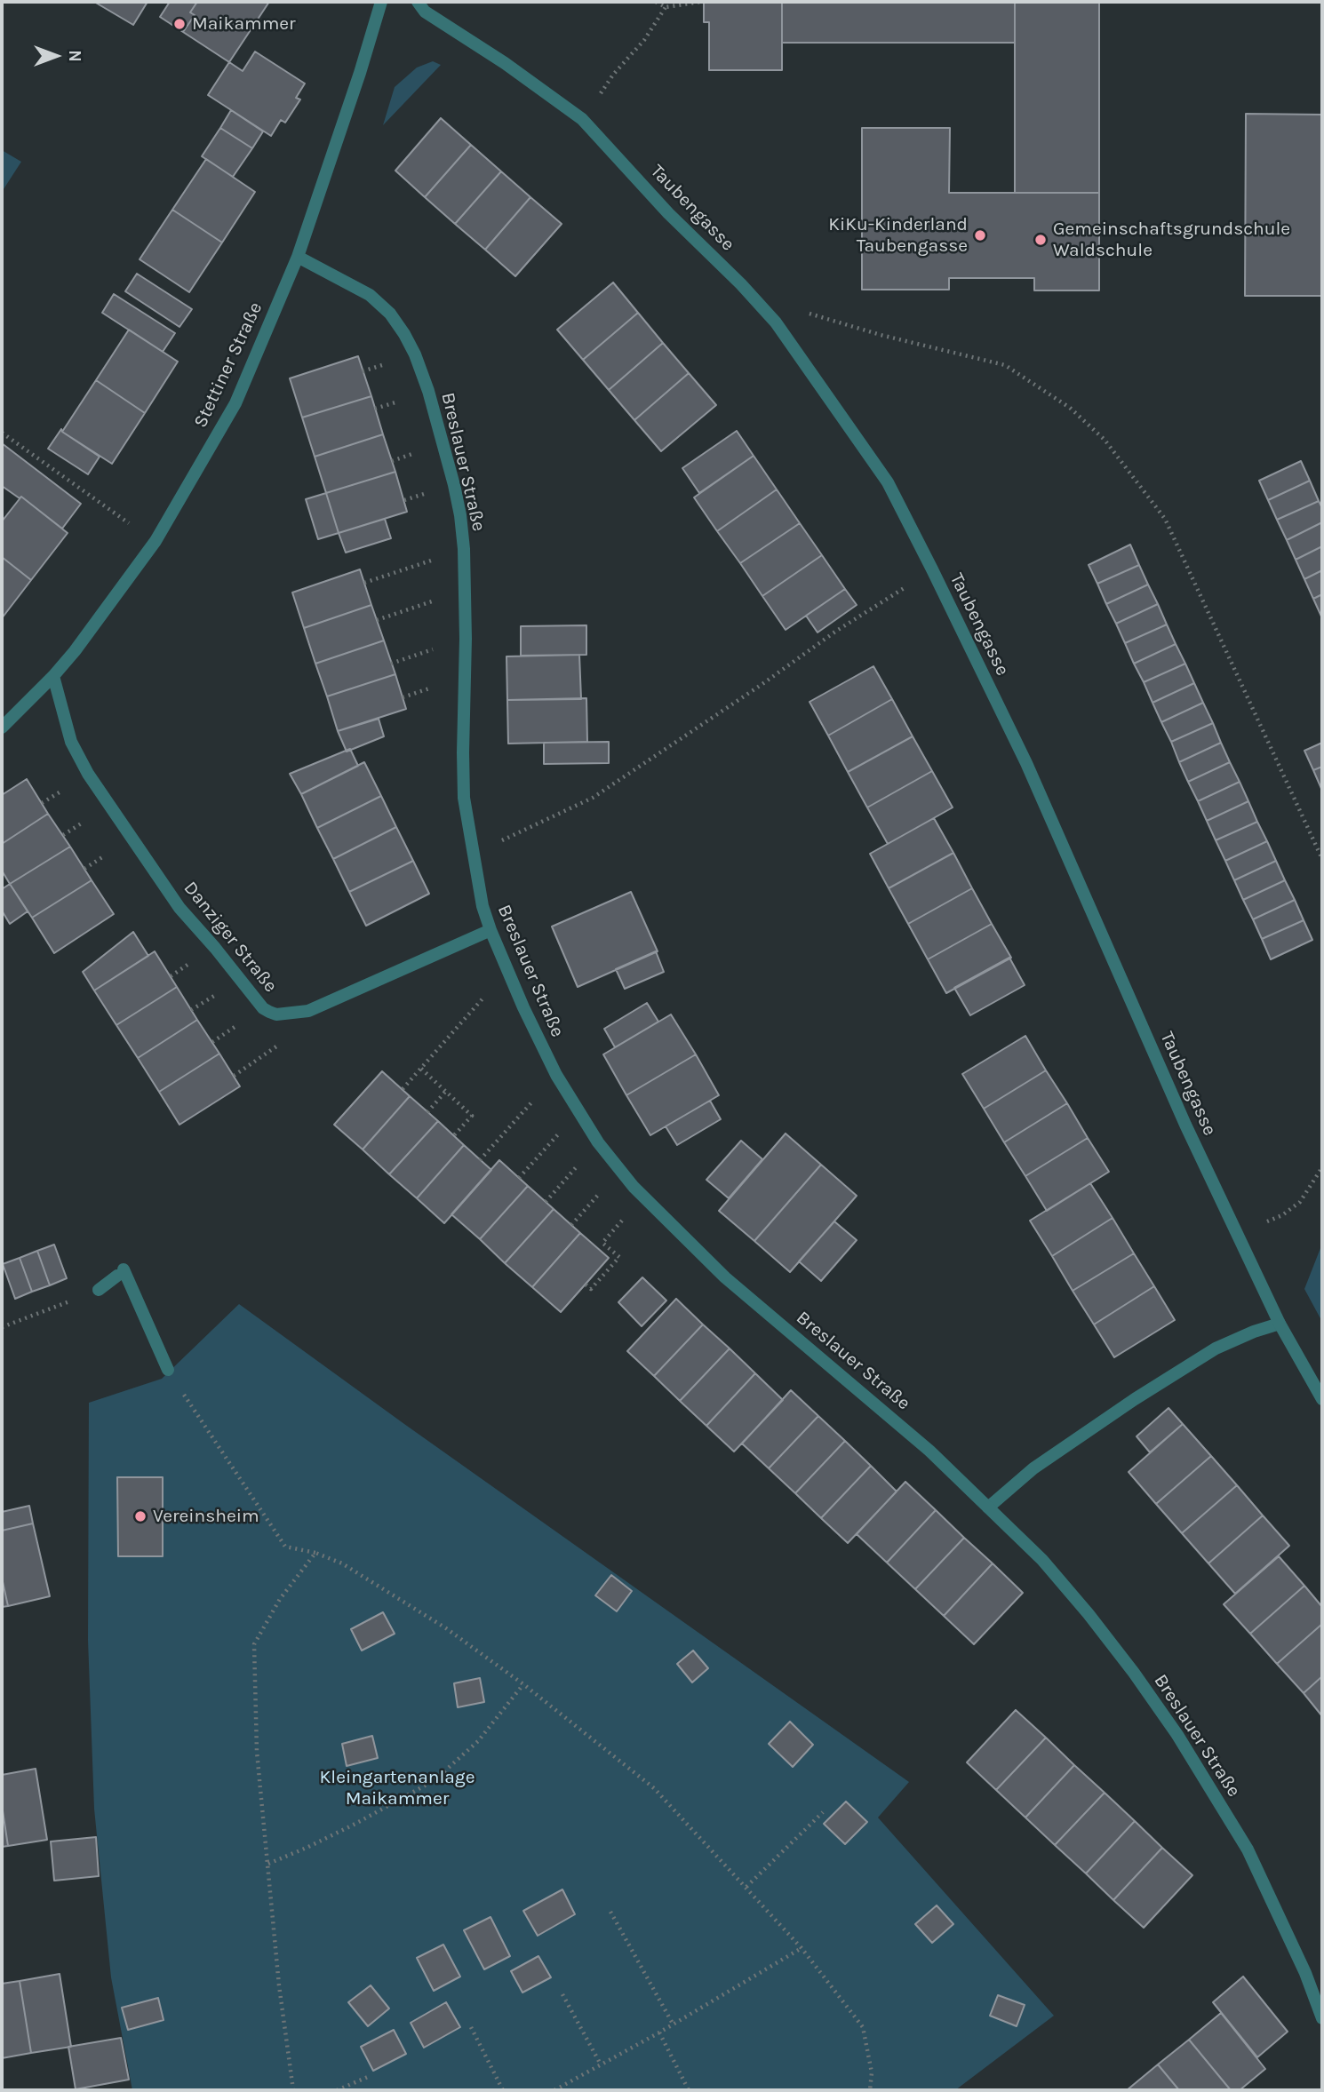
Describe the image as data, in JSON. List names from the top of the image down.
{
  "streets": {
    "street": [
      "Taubengasse",
      "Stettiner Straße",
      "Breslauer Straße",
      "Danziger Straße"
    ]
  },
  "crossings": [
    ["Stettiner Straße", "Breslauer Straße"],
    ["Stettiner Straße", "Danziger Straße"],
    ["Breslauer Straße", "Danziger Straße"]
  ],
  "parks": ["Kleingartenanlage Maikammer"],
  "places": [
    "Maikammer",
    "KiKu-Kinderland Taubengasse",
    "Gemeinschaftsgrundschule Waldschule",
    "Vereinsheim"
  ],
  "north": "right"
}
